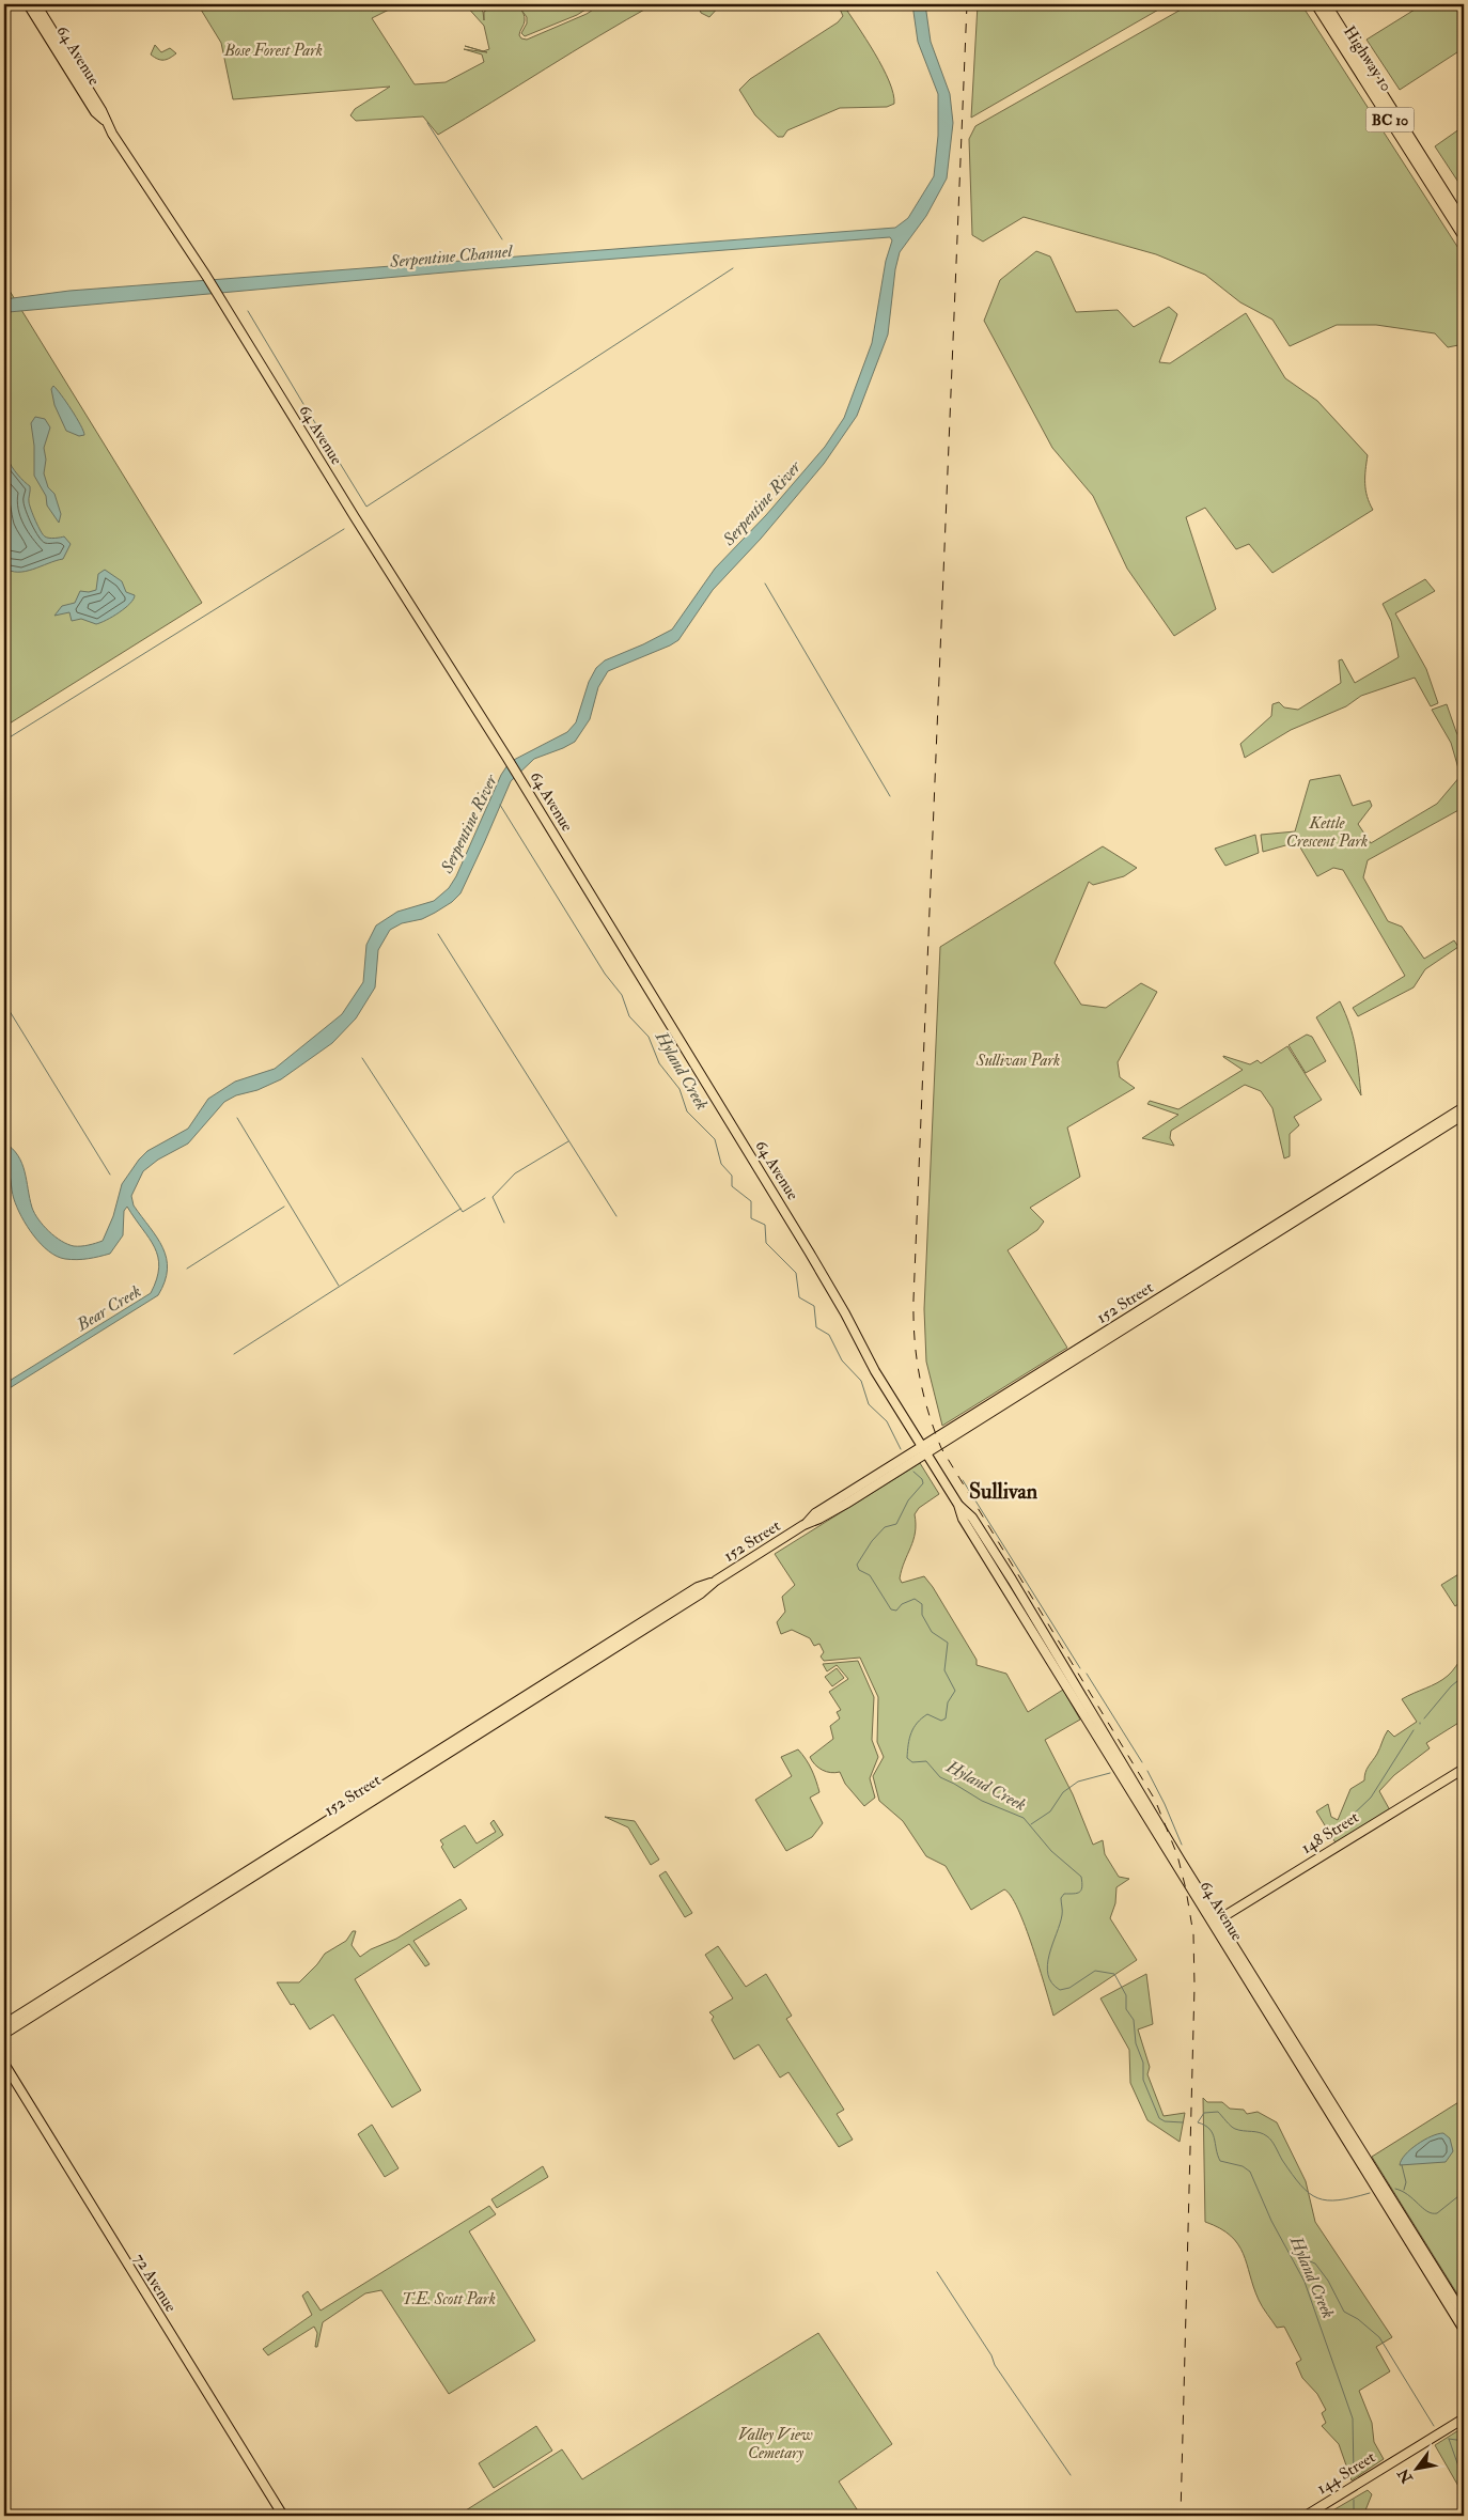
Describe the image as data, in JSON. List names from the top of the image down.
{
  "streets": {
    "highway": ["Highway 10", "BC 10"],
    "main road": [
      "64 Avenue",
      "152 Street",
      "148 Street",
      "72 Avenue",
      "144 Street"
    ]
  },
  "crossings": [
    ["64 Avenue", "152 Street"],
    ["64 Avenue", "148 Street"]
  ],
  "districts": ["Sullivan"],
  "water": [
    "Serpentine Channel",
    "Serpentine River",
    "Hyland Creek",
    "Bear Creek"
  ],
  "parks": [
    "Bose Forest Park",
    "Kettle Crescent Park",
    "Sullivan Park",
    "T.E. Scott Park",
    "Valley View Cemetary"
  ],
  "north": "bottom left"
}
